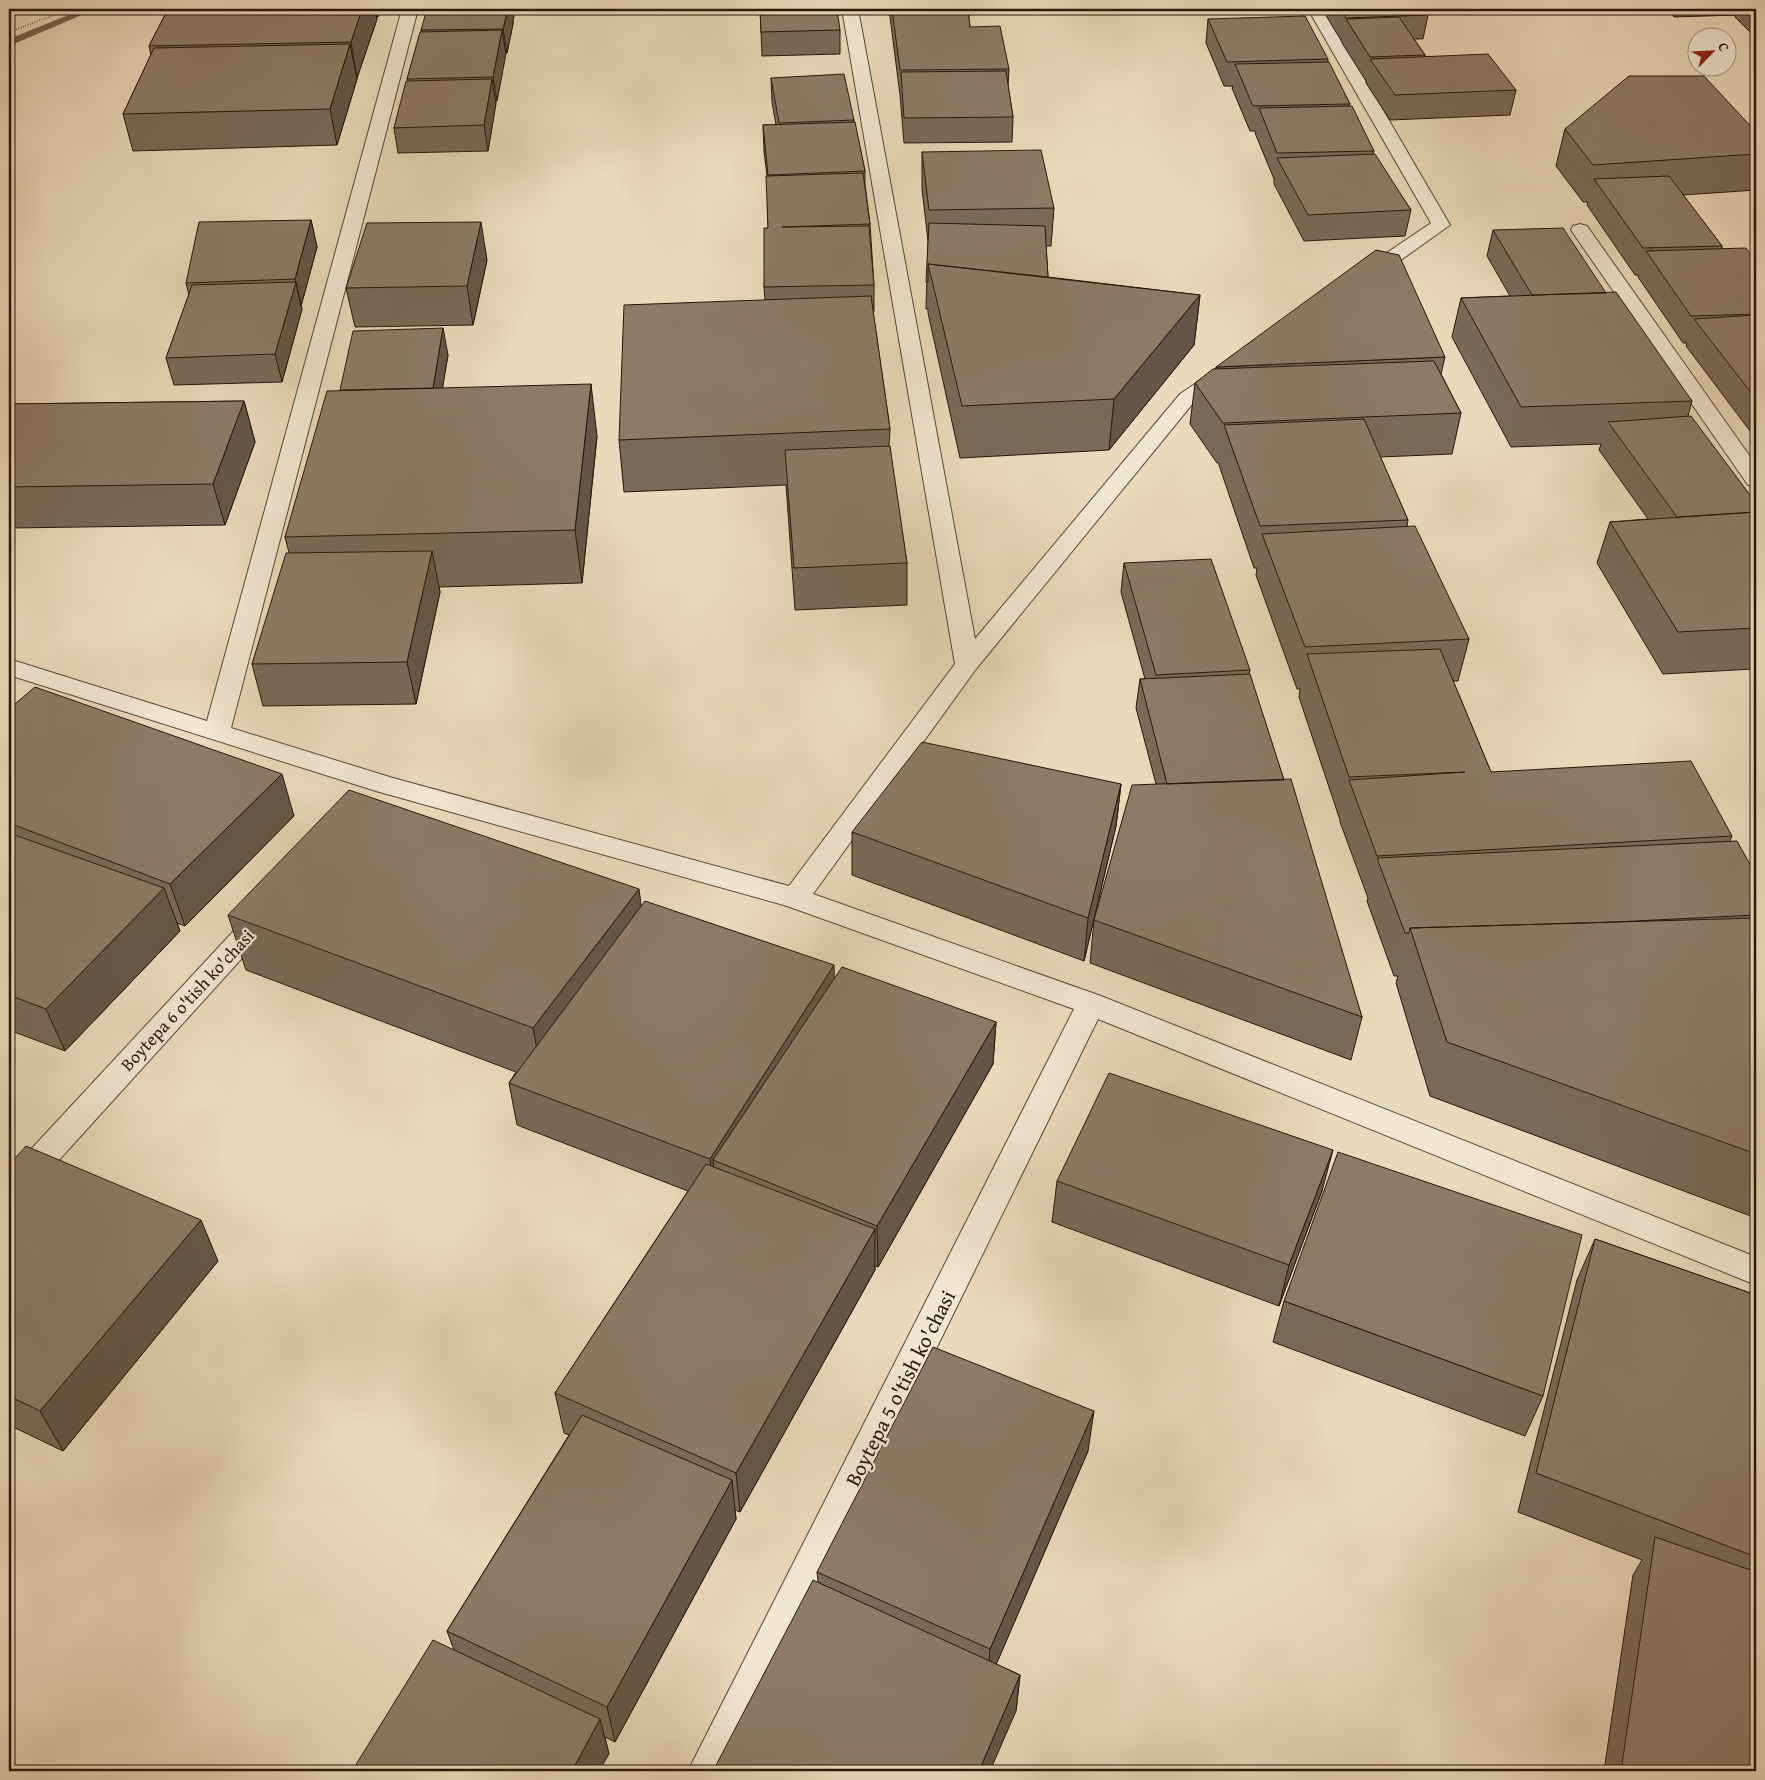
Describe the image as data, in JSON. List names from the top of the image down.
{
  "streets": {
    "street": ["Boytepa 6 o'tish ko'chasi", "Boytepa 5 o'tish ko'chasi"]
  },
  "north": "top right"
}
